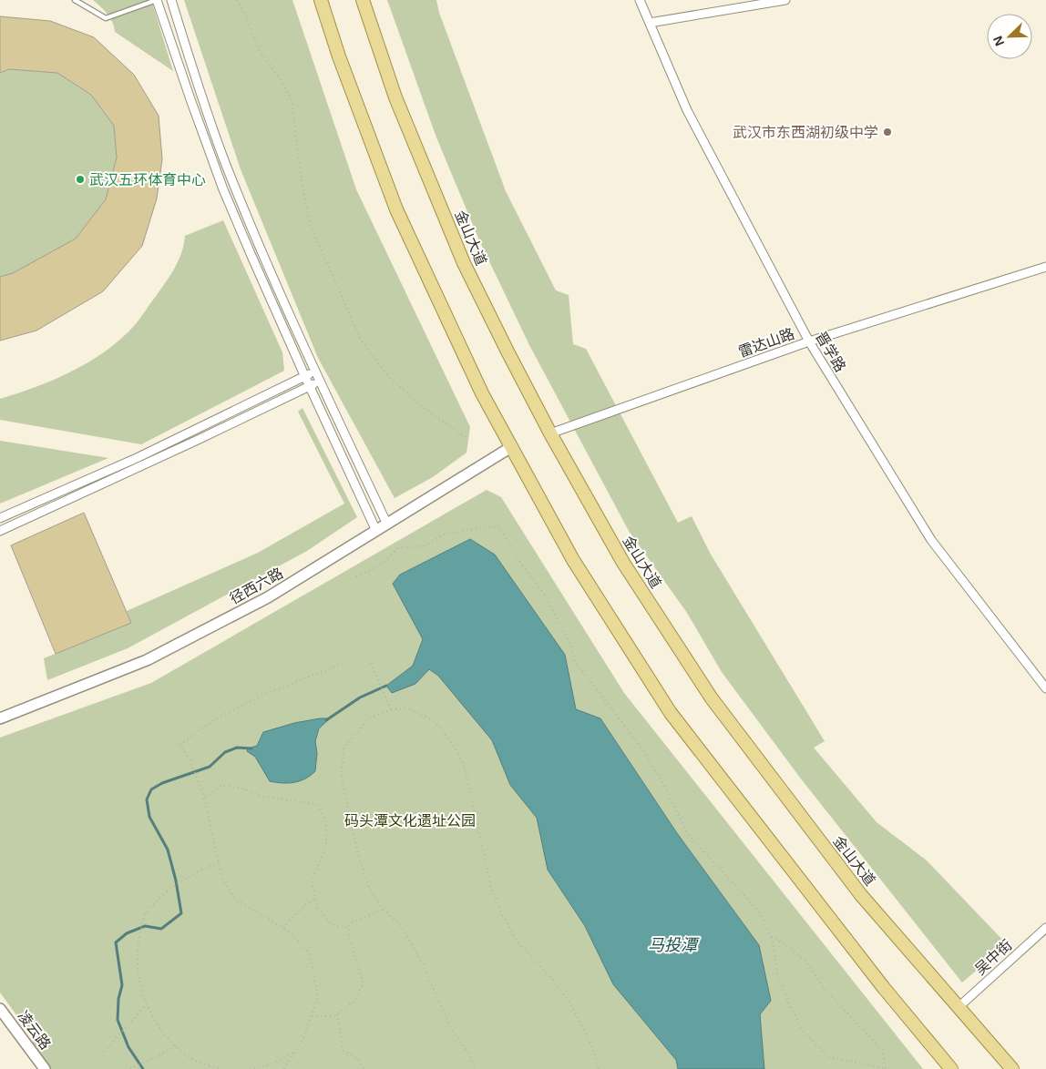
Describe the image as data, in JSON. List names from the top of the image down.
{
  "streets": {
    "main road": ["金山大道"],
    "street": [
      "雷达山路",
      "晋学路",
      "径西六路",
      "吴中街",
      "凌云路"
    ]
  },
  "crossings": [
    ["金山大道", "雷达山路"],
    ["金山大道", "吴中街"],
    ["雷达山路", "晋学路"]
  ],
  "water": ["马投潭"],
  "parks": ["码头潭文化遗址公园"],
  "places": ["武汉市东西湖初级中学", "武汉五环体育中心"],
  "north": "bottom left"
}
